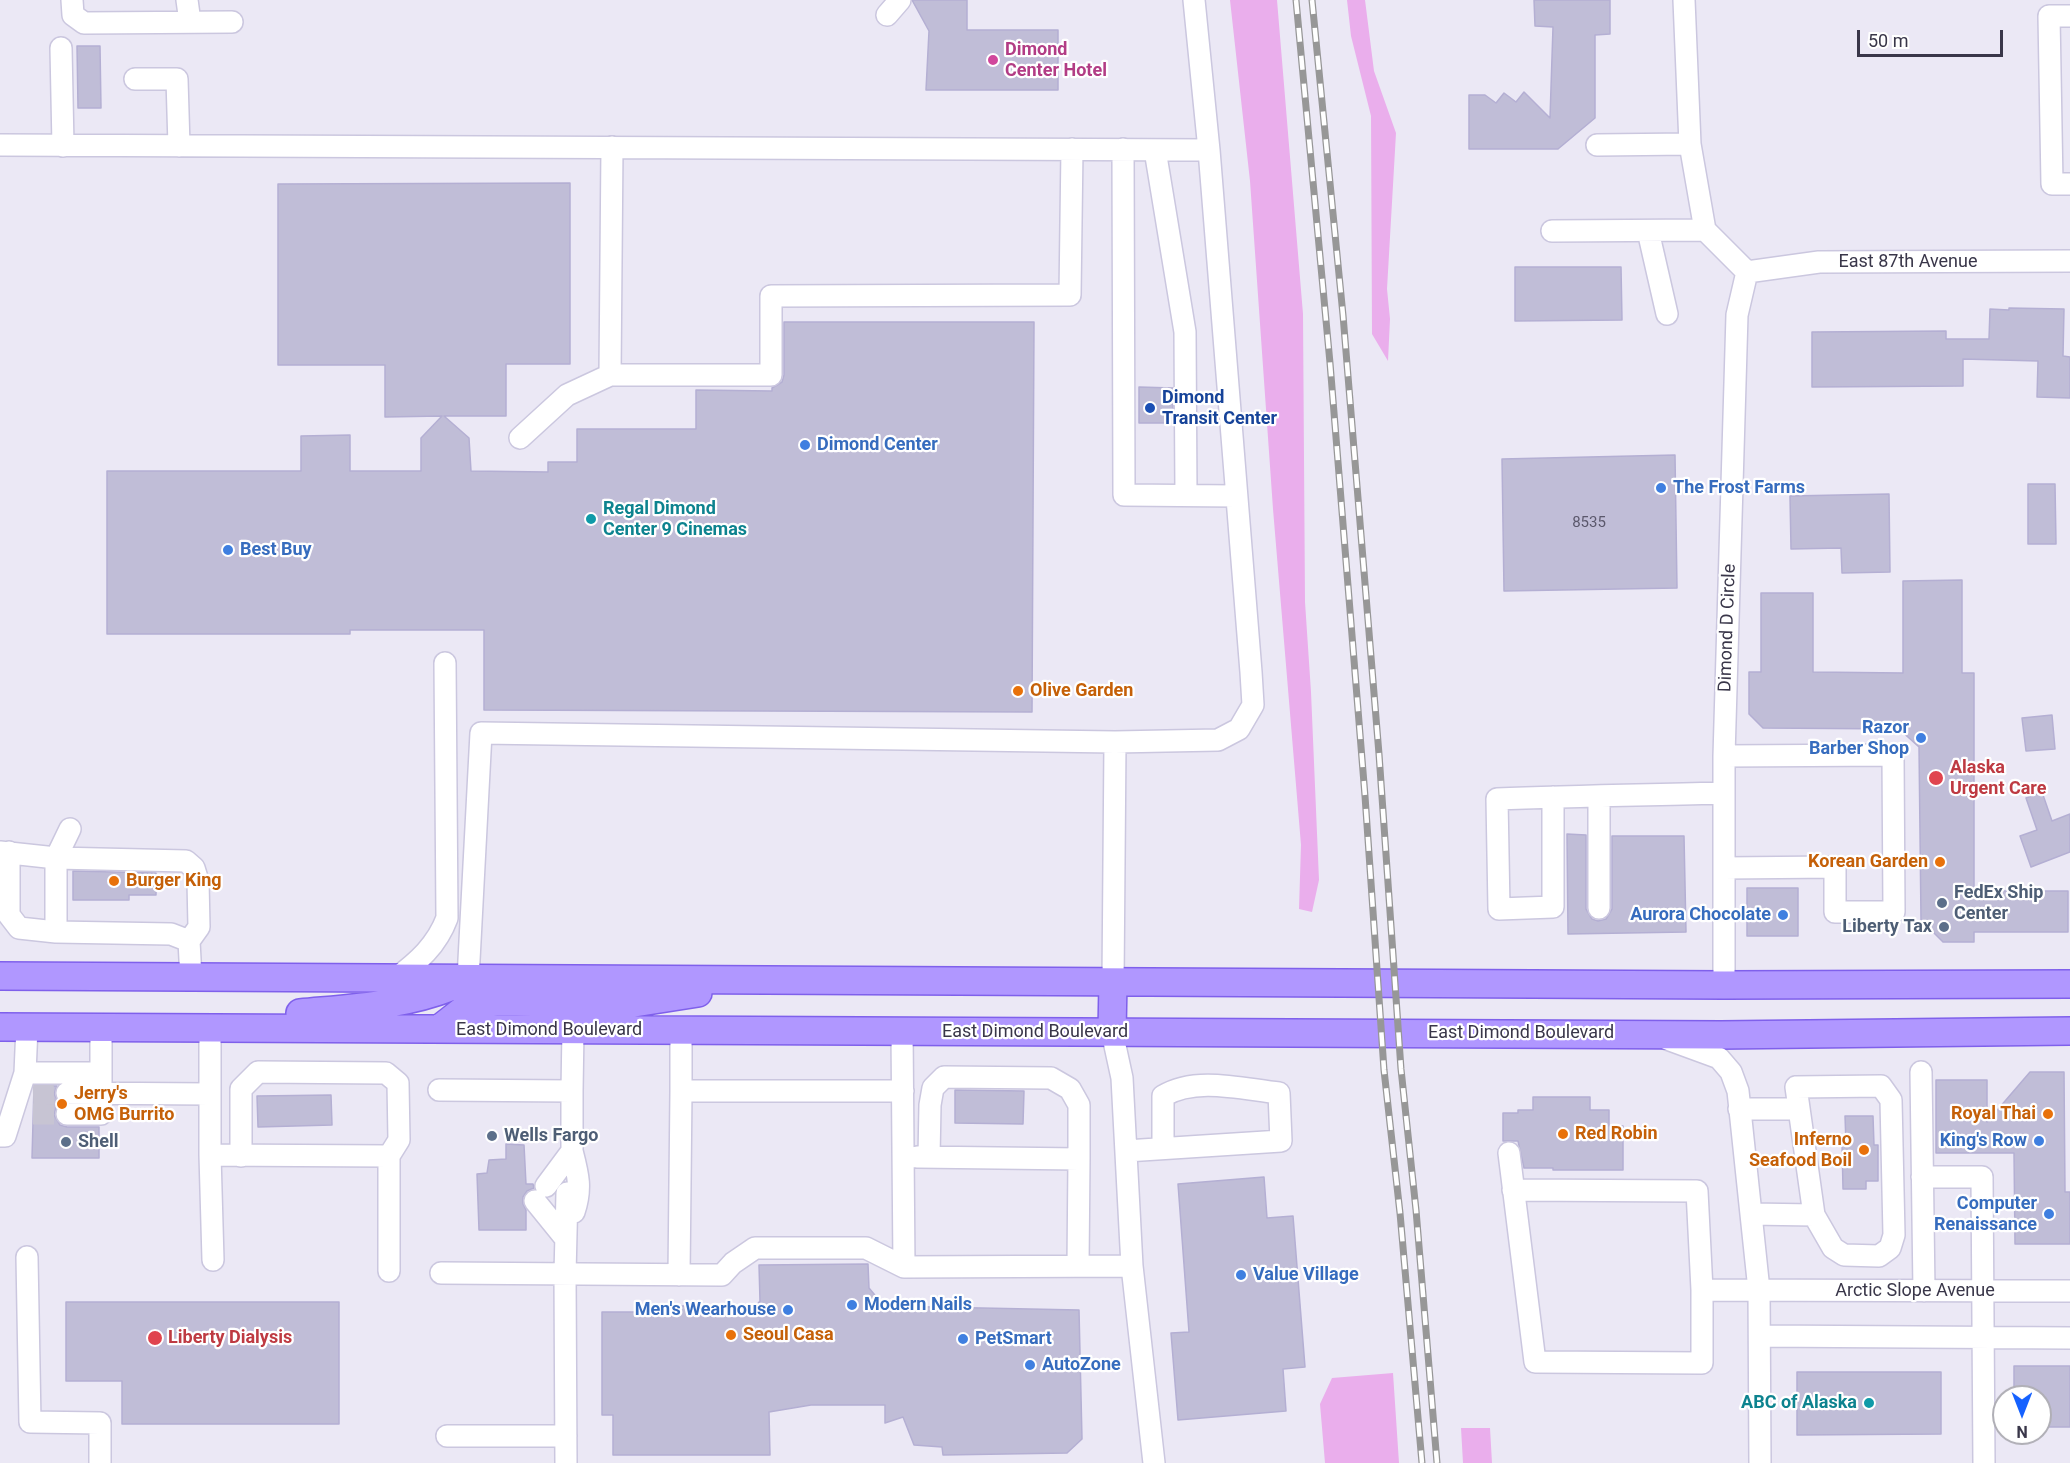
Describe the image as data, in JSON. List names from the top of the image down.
{
  "streets": {
    "main road": ["East Dimond Boulevard"],
    "street": ["East 87th Avenue", "Dimond D Circle", "Arctic Slope Avenue"]
  },
  "crossings": [
    ["East 87th Avenue", "Dimond D Circle"]
  ],
  "places": [
    "Dimond Center Hotel",
    "Dimond Transit Center",
    "Dimond Center",
    "The Frost Farms",
    "Regal Dimond Center 9 Cinemas",
    "Best Buy",
    "Olive Garden",
    "Razor Barber Shop",
    "Alaska Urgent Care",
    "Korean Garden",
    "Burger King",
    "FedEx Ship Center",
    "Aurora Chocolate",
    "Liberty Tax",
    "Jerry's OMG Burrito",
    "Royal Thai",
    "Red Robin",
    "Wells Fargo",
    "King's Row",
    "Shell",
    "Inferno Seafood Boil",
    "Computer Renaissance",
    "Value Village",
    "Modern Nails",
    "Men's Wearhouse",
    "Seoul Casa",
    "Liberty Dialysis",
    "PetSmart",
    "AutoZone",
    "ABC of Alaska"
  ],
  "house_numbers": ["8535"],
  "scale_bar": "50 m",
  "north": "bottom"
}
